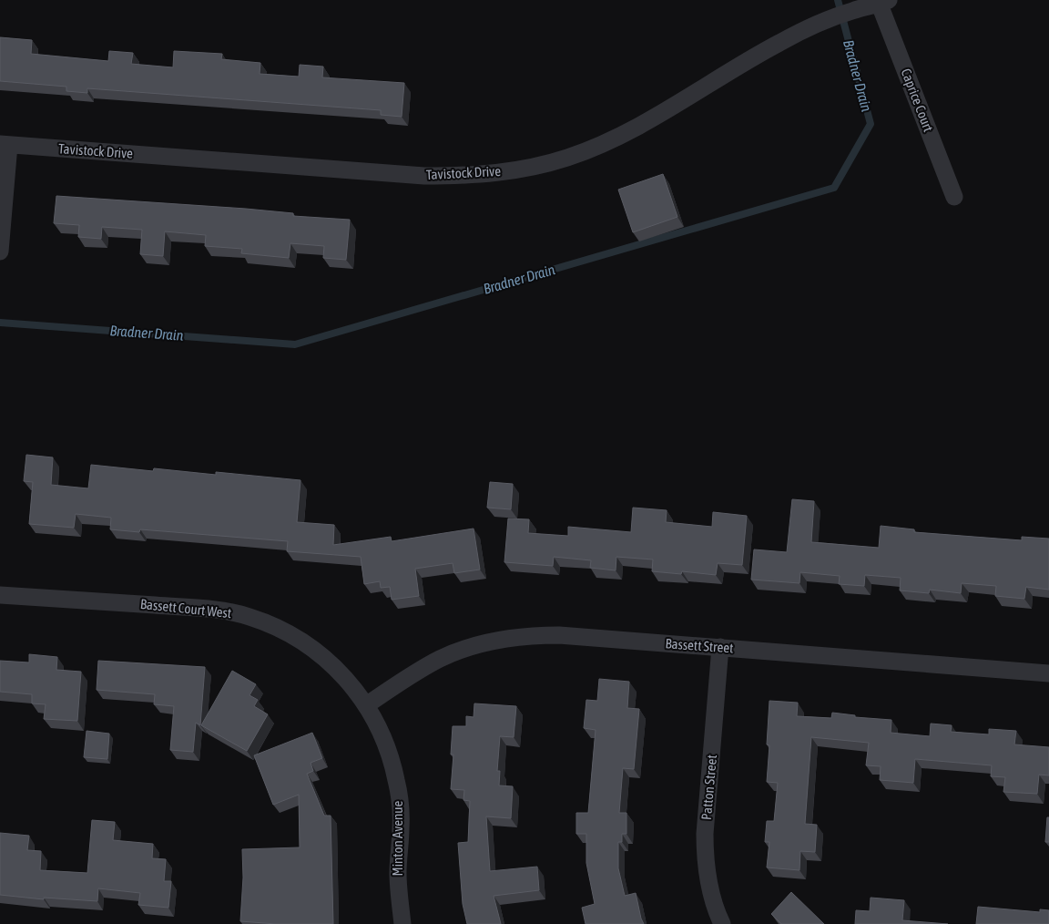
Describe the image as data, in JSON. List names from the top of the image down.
{
  "streets": {
    "street": [
      "Caprice Court",
      "Tavistock Drive",
      "Bassett Court West",
      "Bassett Street",
      "Patton Street",
      "Minton Avenue"
    ]
  },
  "crossings": [
    ["Caprice Court", "Tavistock Drive"],
    ["Bassett Court West", "Bassett Street"],
    ["Bassett Court West", "Minton Avenue"],
    ["Bassett Street", "Patton Street"],
    ["Bassett Street", "Minton Avenue"]
  ],
  "water": ["Bradner Drain"]
}
